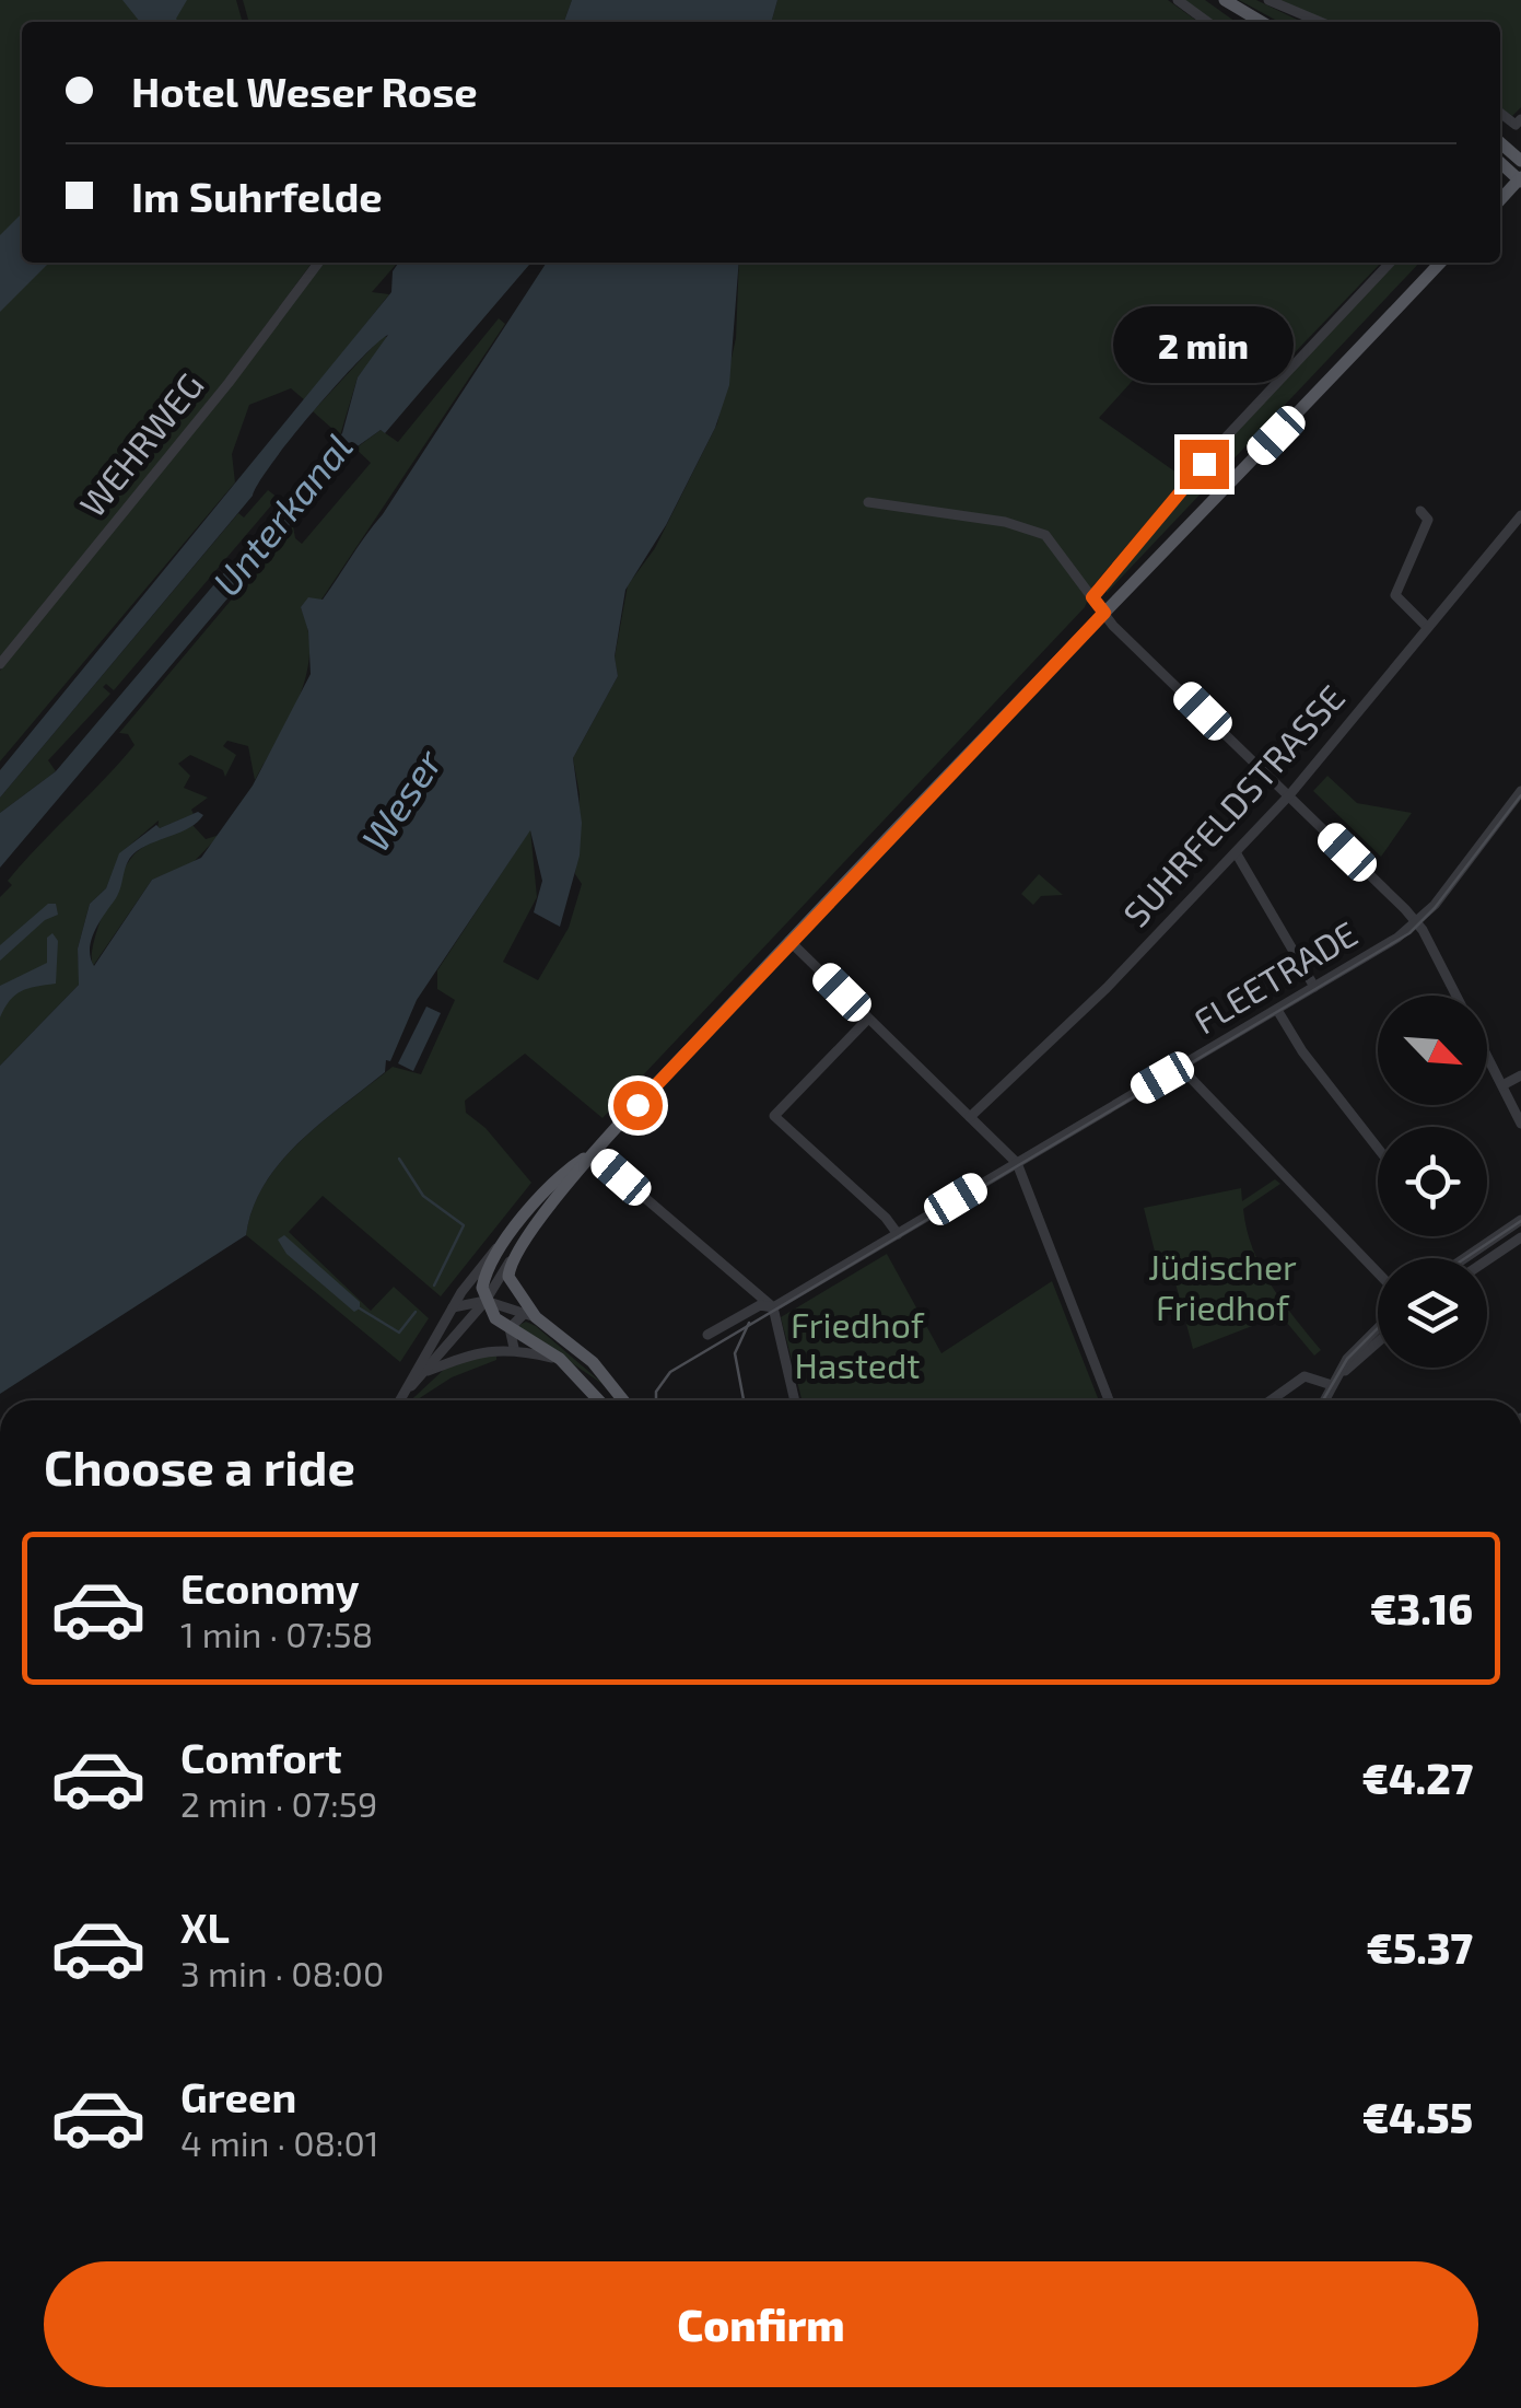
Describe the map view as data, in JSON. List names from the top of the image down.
{
  "streets": {
    "street": ["WEHRWEG", "SUHRFELDSTRASSE", "FLEETRADE"]
  },
  "water": ["Unterkanal", "Weser"],
  "parks": ["Jüdischer Friedhof", "Friedhof Hastedt"],
  "north": "bottom right",
  "page": {
    "banner": ["Hotel Weser Rose", "Im Suhrfelde"],
    "bubble": "2 min",
    "heading": "Choose a ride",
    "list": [
      {
        "name": "Economy",
        "note": "1 min · 07:58",
        "value": "€3.16"
      },
      {
        "name": "Comfort",
        "note": "2 min · 07:59",
        "value": "€4.27"
      },
      {
        "name": "XL",
        "note": "3 min · 08:00",
        "value": "€5.37"
      },
      {
        "name": "Green",
        "note": "4 min · 08:01",
        "value": "€4.55"
      }
    ],
    "buttons": "Confirm"
  }
}
